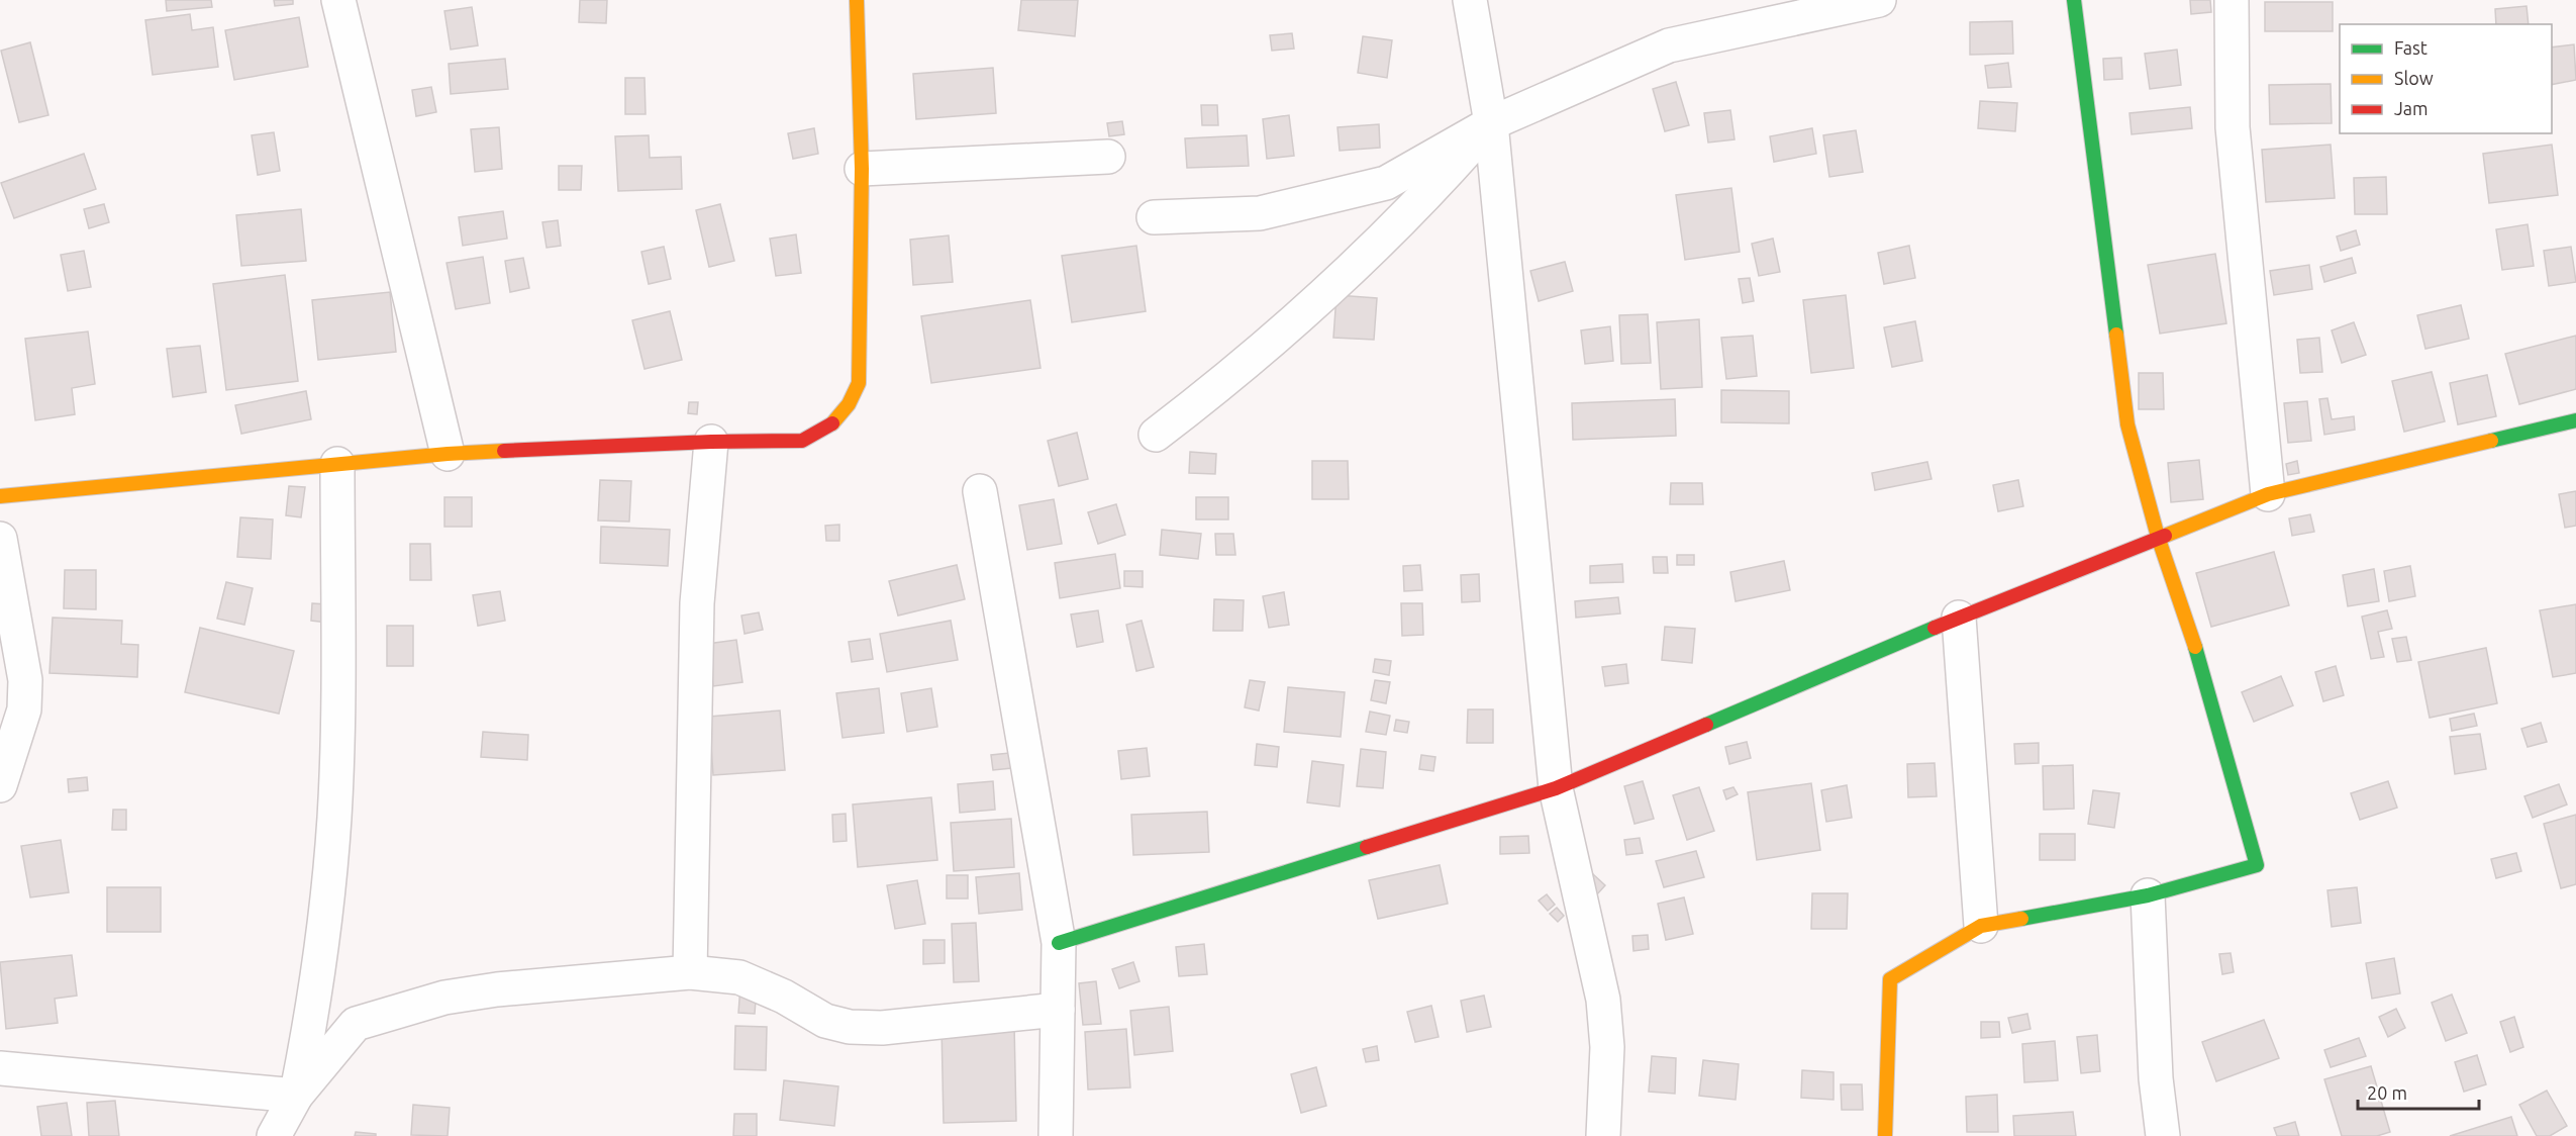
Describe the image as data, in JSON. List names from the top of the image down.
{
  "legend": ["Fast", "Slow", "Jam"],
  "scale_bar": "20 m"
}
